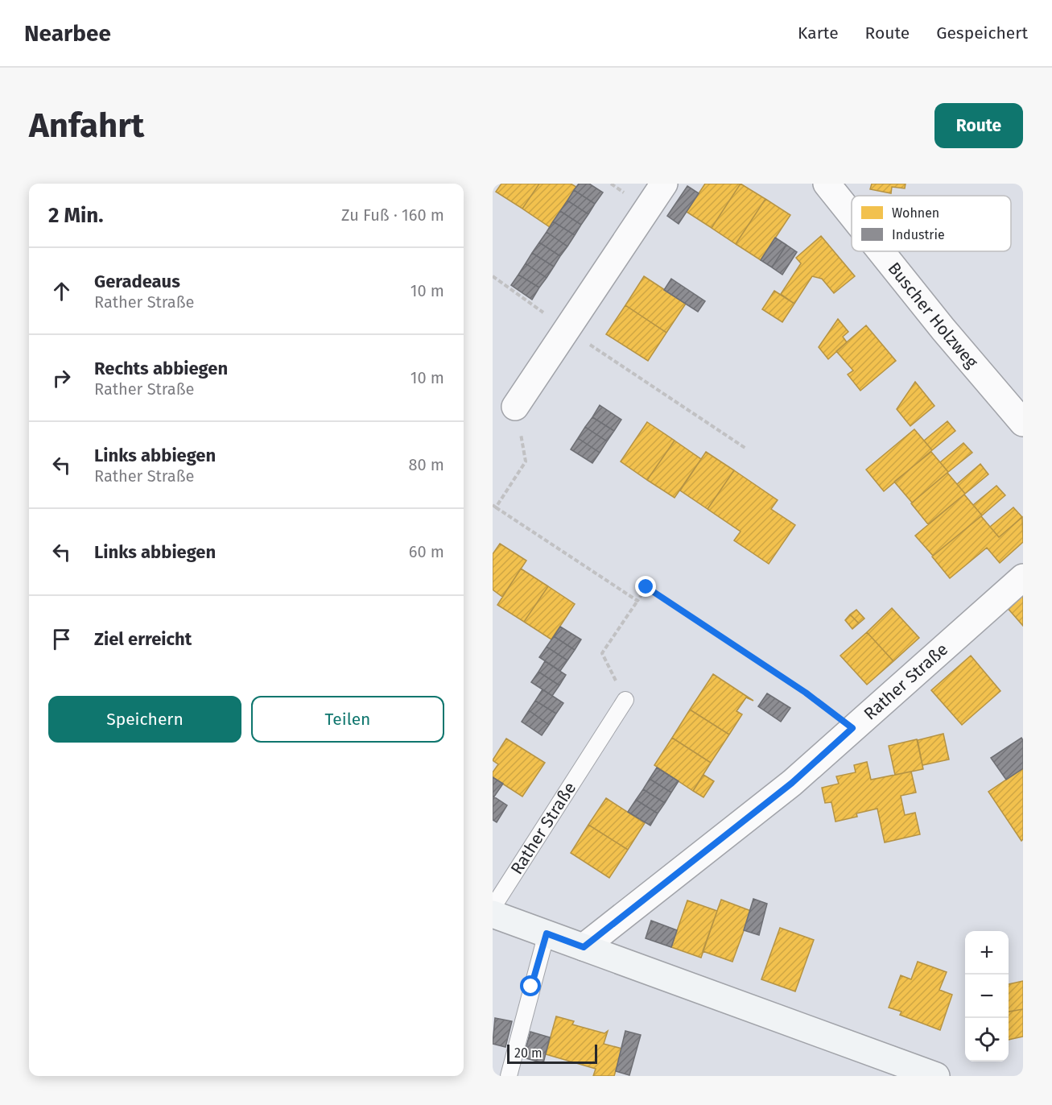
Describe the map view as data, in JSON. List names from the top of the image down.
{
  "streets": {
    "street": ["Buscher Holzweg", "Rather Straße"]
  },
  "legend": ["Wohnen", "Industrie"],
  "scale_bar": "20 m",
  "page": {
    "header": "Nearbee",
    "nav": ["Karte", "Route", "Gespeichert"],
    "buttons": [
      "Route",
      ["Speichern", "Teilen"]
    ],
    "title": "Anfahrt",
    "heading": ["2 Min.", "Zu Fuß · 160 m"],
    "list": [
      ["Geradeaus", "Rather Straße", "10 m"],
      ["Rechts abbiegen", "Rather Straße", "10 m"],
      ["Links abbiegen", "Rather Straße", "80 m"],
      ["Links abbiegen", "60 m"],
      "Ziel erreicht"
    ],
    "map_buttons": ["+", "−"],
    "scale": "20 m"
  }
}
